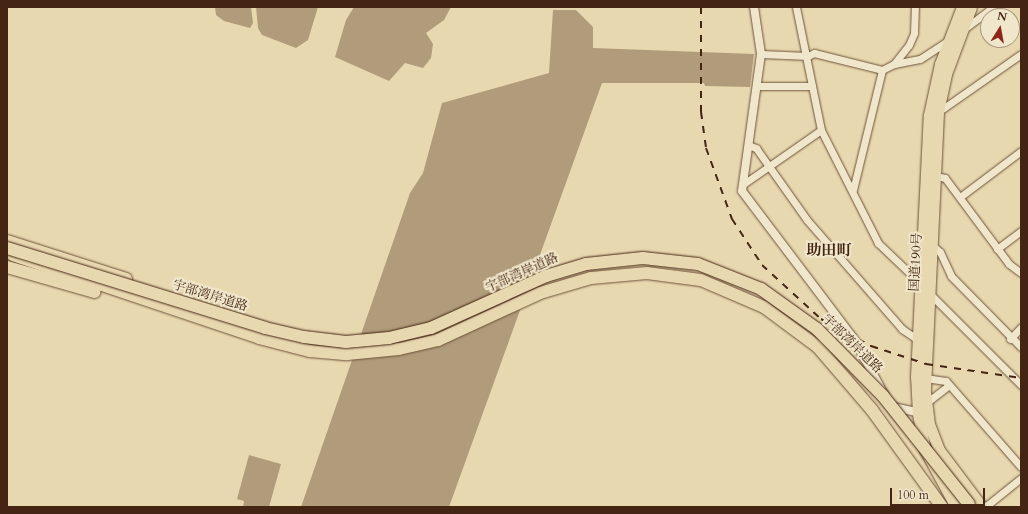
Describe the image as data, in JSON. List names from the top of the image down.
{
  "streets": {
    "highway": ["国道190号", "宇部湾岸道路"]
  },
  "districts": ["助田町"],
  "scale_bar": "100 m",
  "north": "top"
}
